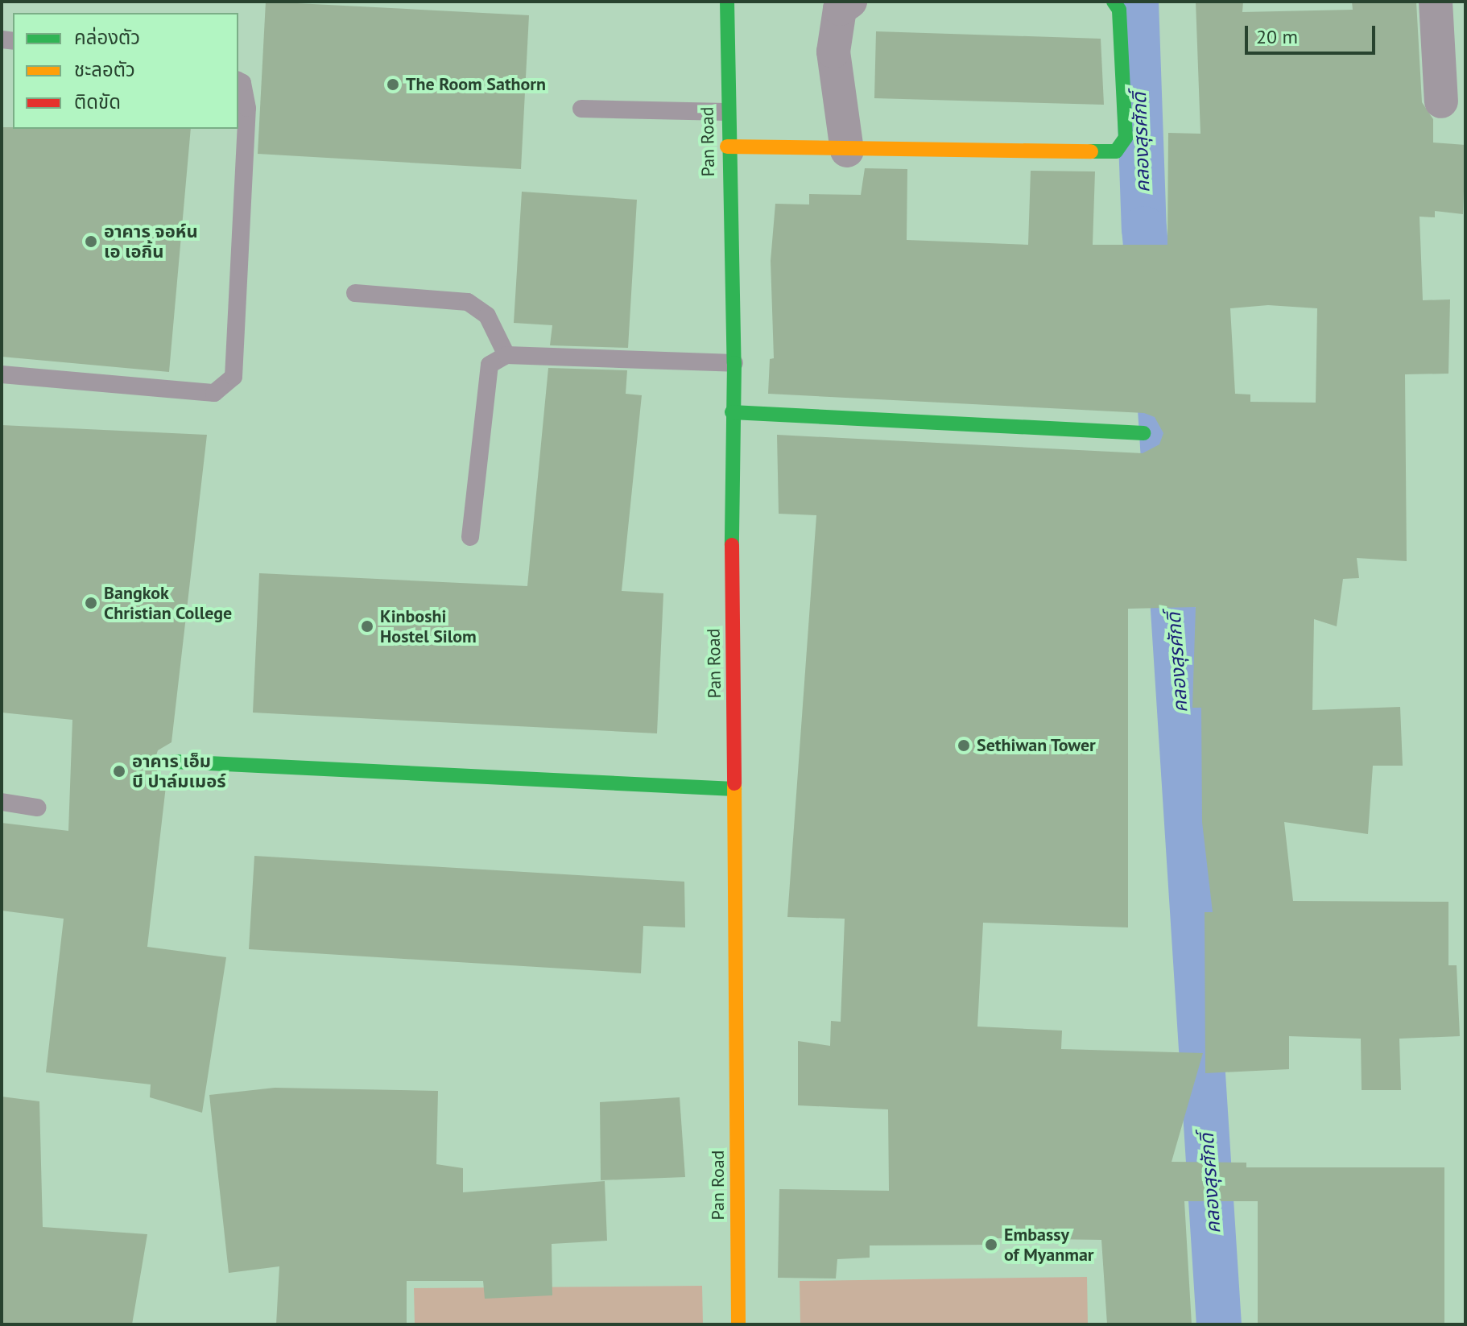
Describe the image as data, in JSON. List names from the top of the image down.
{
  "streets": {
    "street": ["Pan Road"]
  },
  "water": ["คลองสุรศักดิ์"],
  "places": [
    "The Room Sathorn",
    "อาคาร จอห์น เอ เอกิ้น",
    "Bangkok Christian College",
    "Kinboshi Hostel Silom",
    "Sethiwan Tower",
    "อาคาร เอ็ม บี ปาล์มเมอร์",
    "Embassy of Myanmar"
  ],
  "legend": ["คล่องตัว", "ชะลอตัว", "ติดขัด"],
  "scale_bar": "20 m"
}
